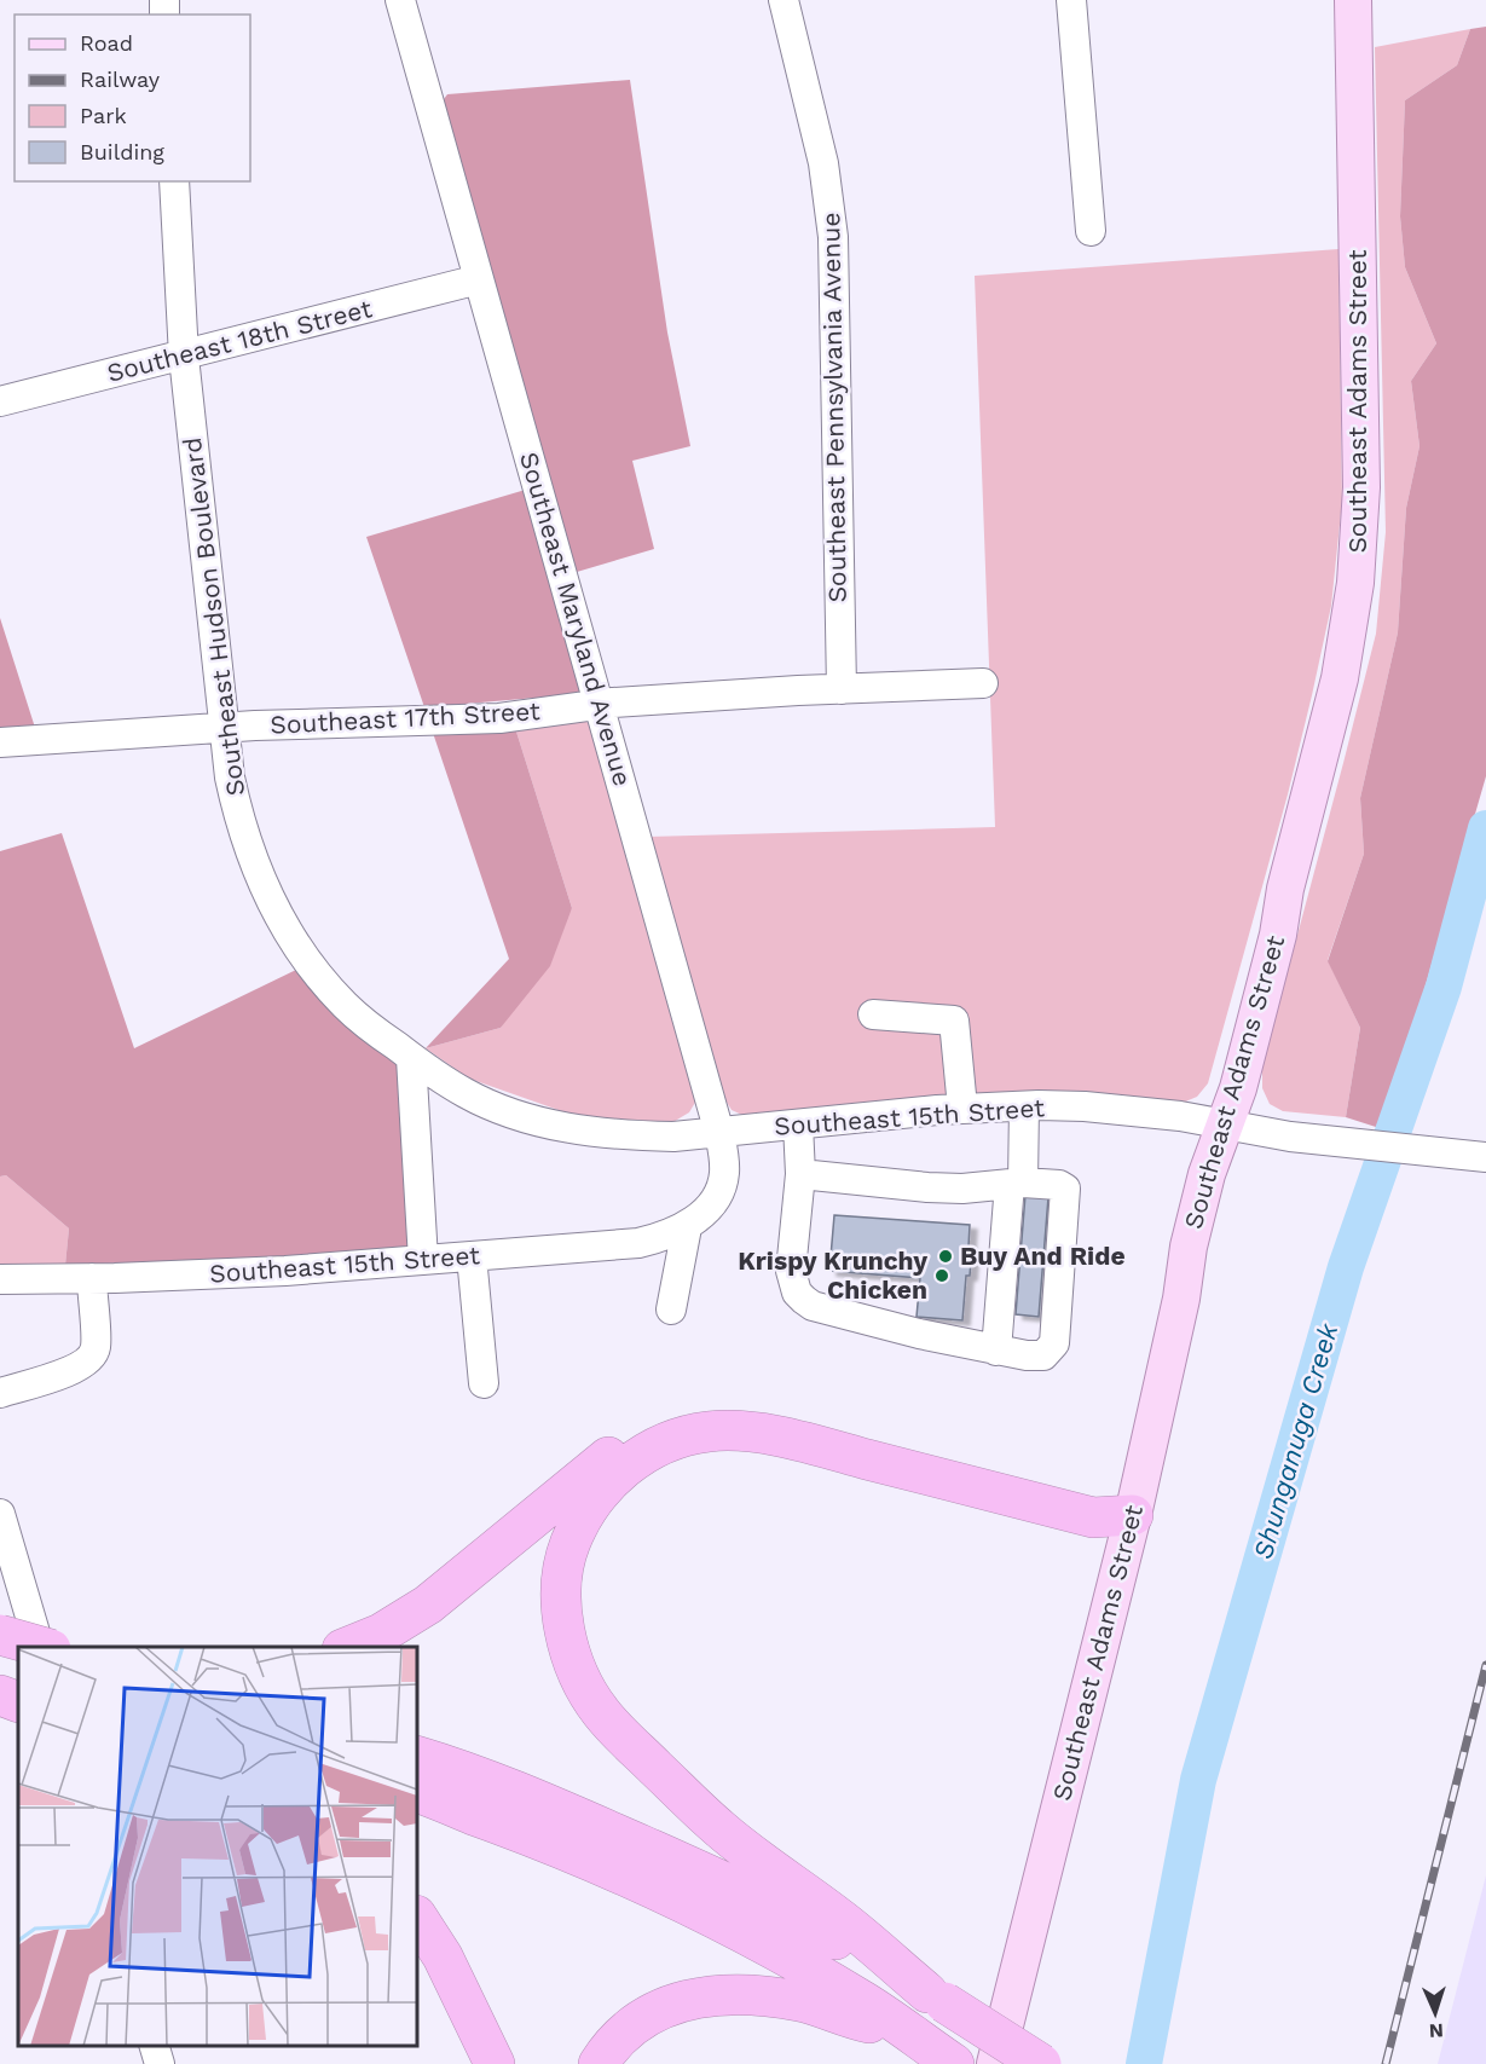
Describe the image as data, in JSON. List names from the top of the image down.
{
  "streets": {
    "main road": ["Southeast Adams Street"],
    "street": [
      "Southeast 18th Street",
      "Southeast Pennsylvania Avenue",
      "Southeast Hudson Boulevard",
      "Southeast Maryland Avenue",
      "Southeast 17th Street",
      "Southeast 15th Street"
    ]
  },
  "crossings": [
    ["Southeast 18th Street", "Southeast Hudson Boulevard"],
    ["Southeast 18th Street", "Southeast Maryland Avenue"],
    ["Southeast Adams Street", "Southeast 15th Street"],
    ["Southeast Pennsylvania Avenue", "Southeast 17th Street"],
    ["Southeast Hudson Boulevard", "Southeast Maryland Avenue"],
    ["Southeast Hudson Boulevard", "Southeast 17th Street"],
    ["Southeast Hudson Boulevard", "Southeast 15th Street"],
    ["Southeast Maryland Avenue", "Southeast 17th Street"],
    ["Southeast Maryland Avenue", "Southeast 15th Street"]
  ],
  "water": ["Shunganuga Creek"],
  "places": ["Buy And Ride", "Krispy Krunchy Chicken"],
  "legend": [
    "Road",
    "Railway",
    "Park",
    "Building"
  ],
  "north": "bottom"
}
